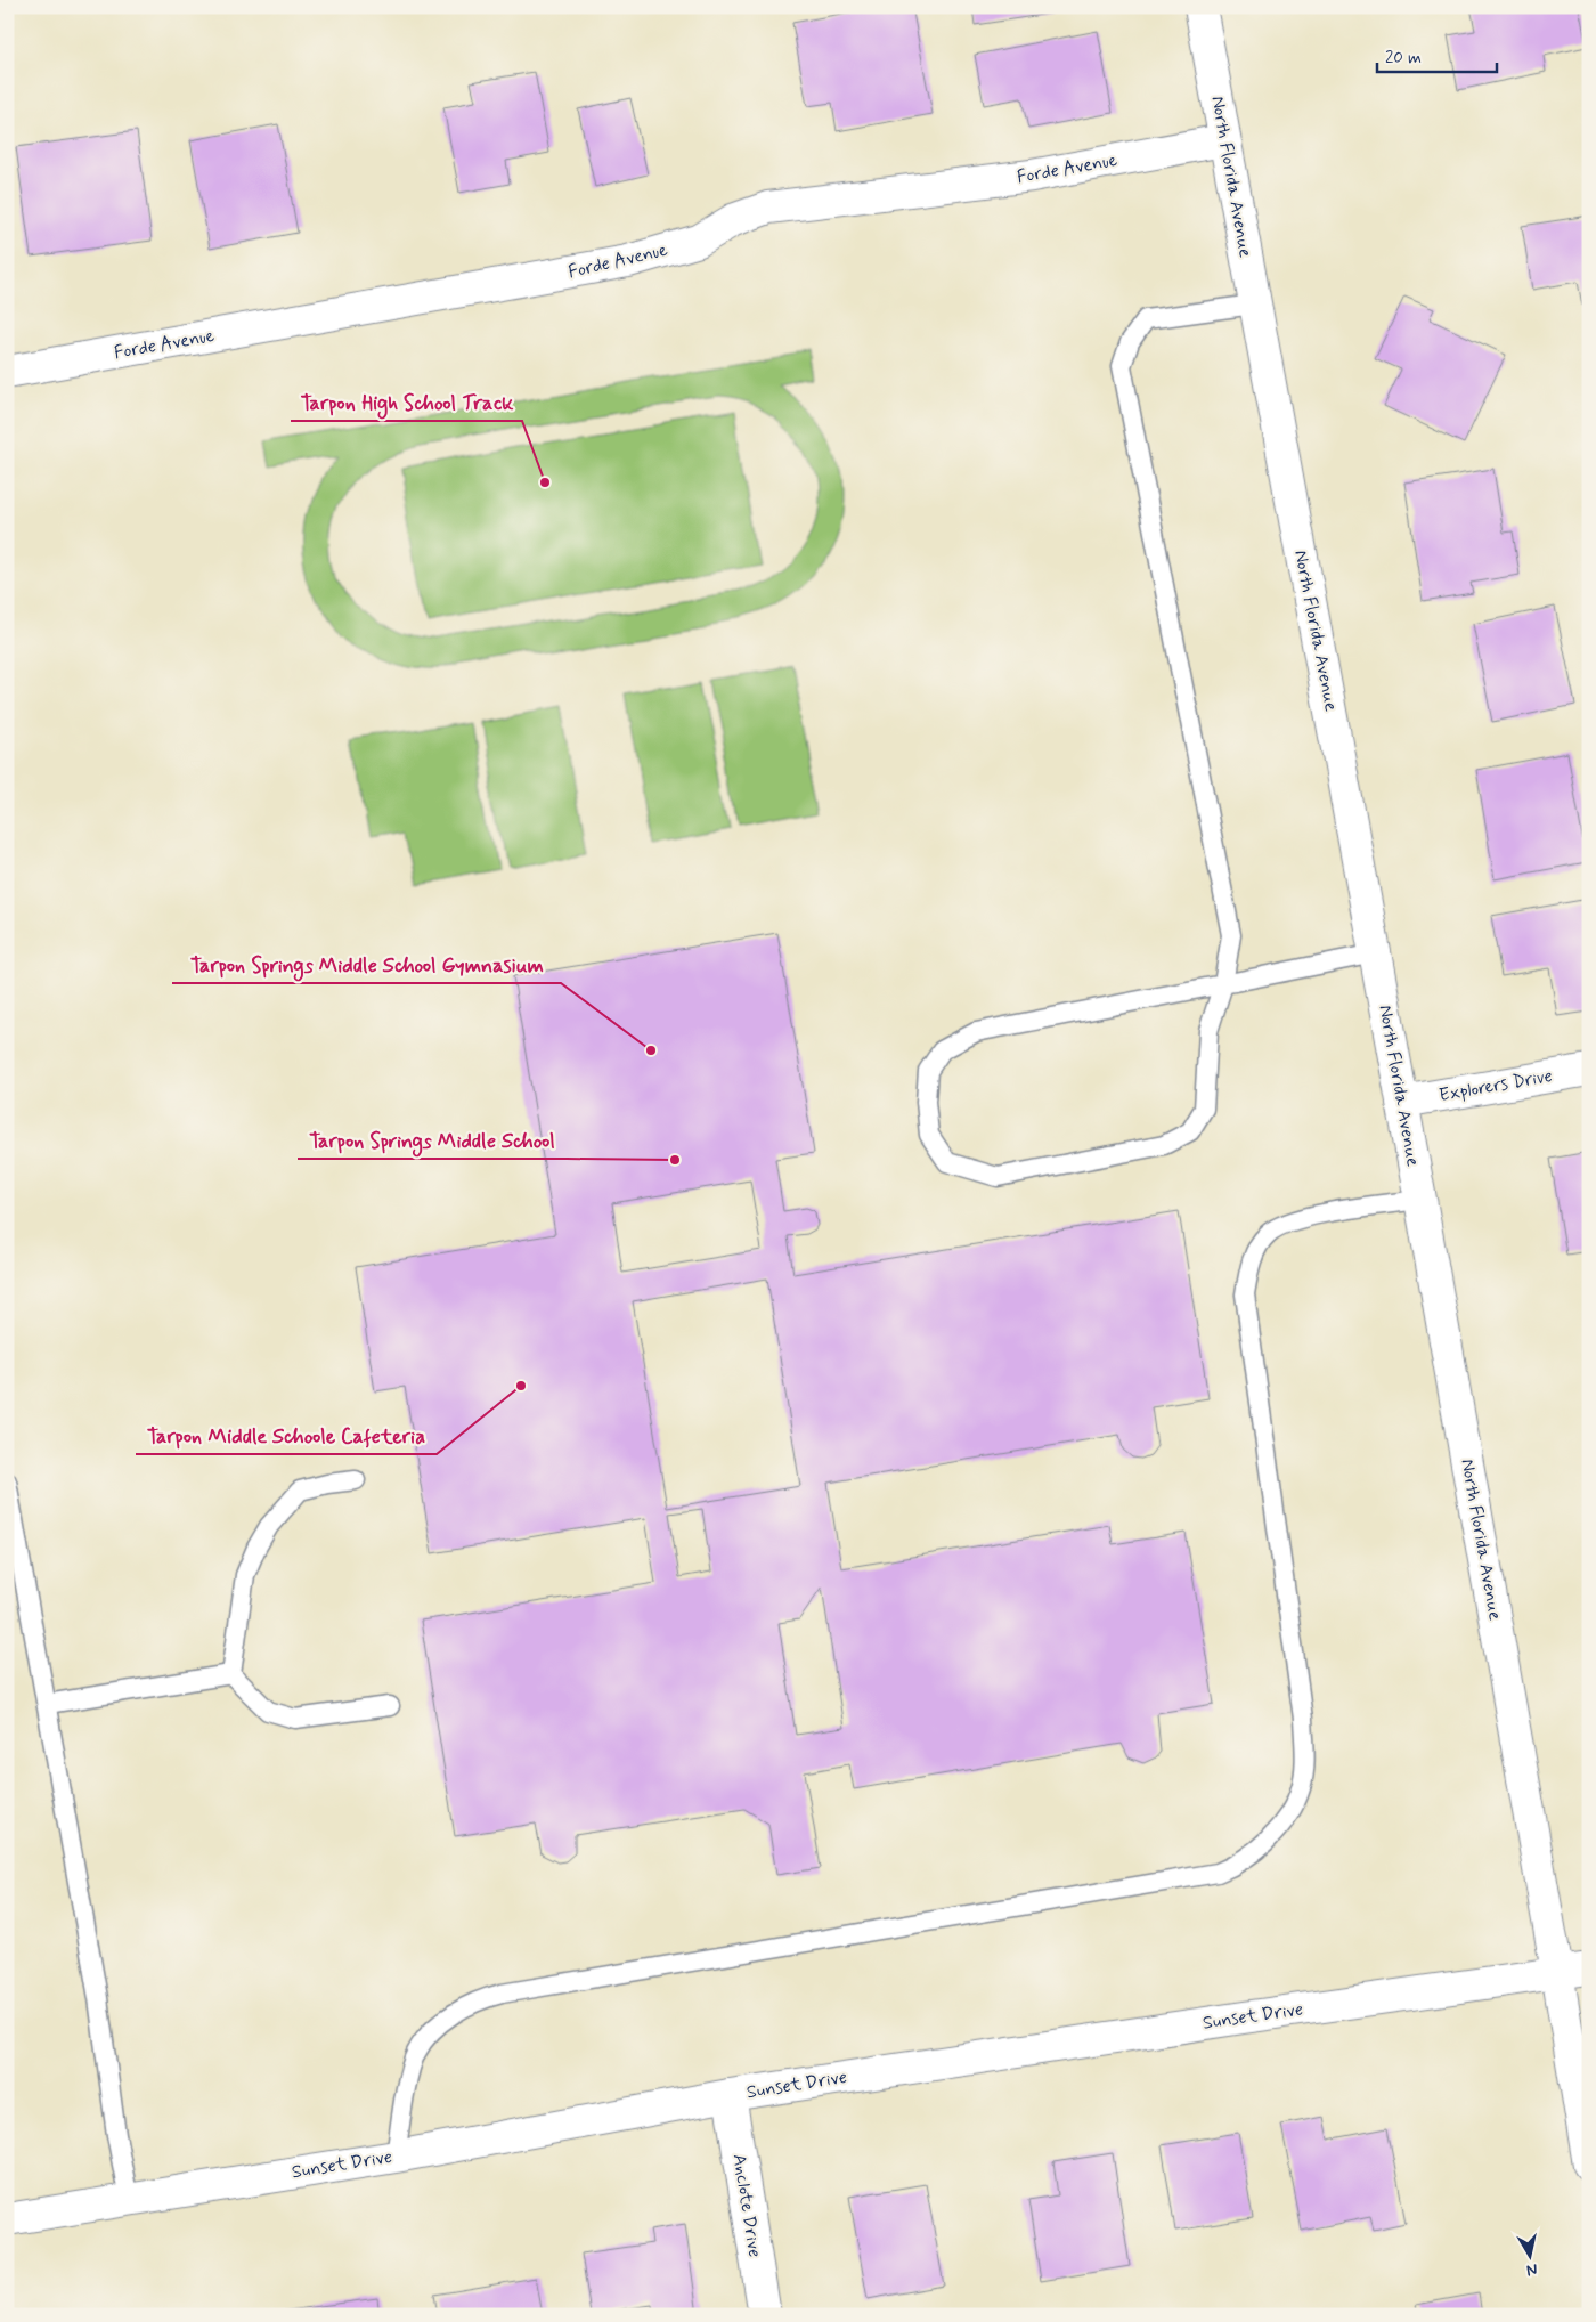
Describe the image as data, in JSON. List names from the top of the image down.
{
  "streets": {
    "street": [
      "Forde Avenue",
      "North Florida Avenue",
      "Explorers Drive",
      "Sunset Drive",
      "Anclote Drive"
    ]
  },
  "crossings": [
    ["Forde Avenue", "North Florida Avenue"],
    ["North Florida Avenue", "Explorers Drive"],
    ["North Florida Avenue", "Sunset Drive"],
    ["Sunset Drive", "Anclote Drive"]
  ],
  "places": [
    "Tarpon High School Track",
    "Tarpon Springs Middle School Gymnasium",
    "Tarpon Springs Middle School",
    "Tarpon Middle Schoole Cafeteria"
  ],
  "scale_bar": "20 m",
  "north": "bottom"
}
